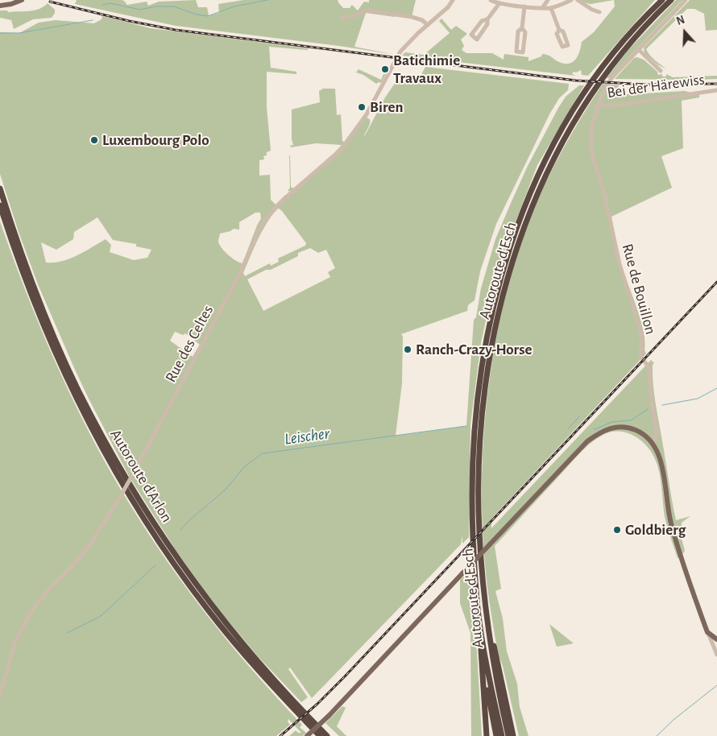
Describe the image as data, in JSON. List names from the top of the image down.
{
  "streets": {
    "highway": ["Autoroute d'Esch", "Autoroute d'Arlon"],
    "main road": ["Rue de Bouillon"],
    "street": ["Bei der Härewiss", "Rue des Celtes"]
  },
  "crossings": [
    ["Bei der Härewiss", "Rue de Bouillon"]
  ],
  "water": ["Leischer"],
  "places": [
    "Batichimie Travaux",
    "Biren",
    "Luxembourg Polo",
    "Ranch-Crazy-Horse",
    "Goldbierg"
  ],
  "north": "top"
}
